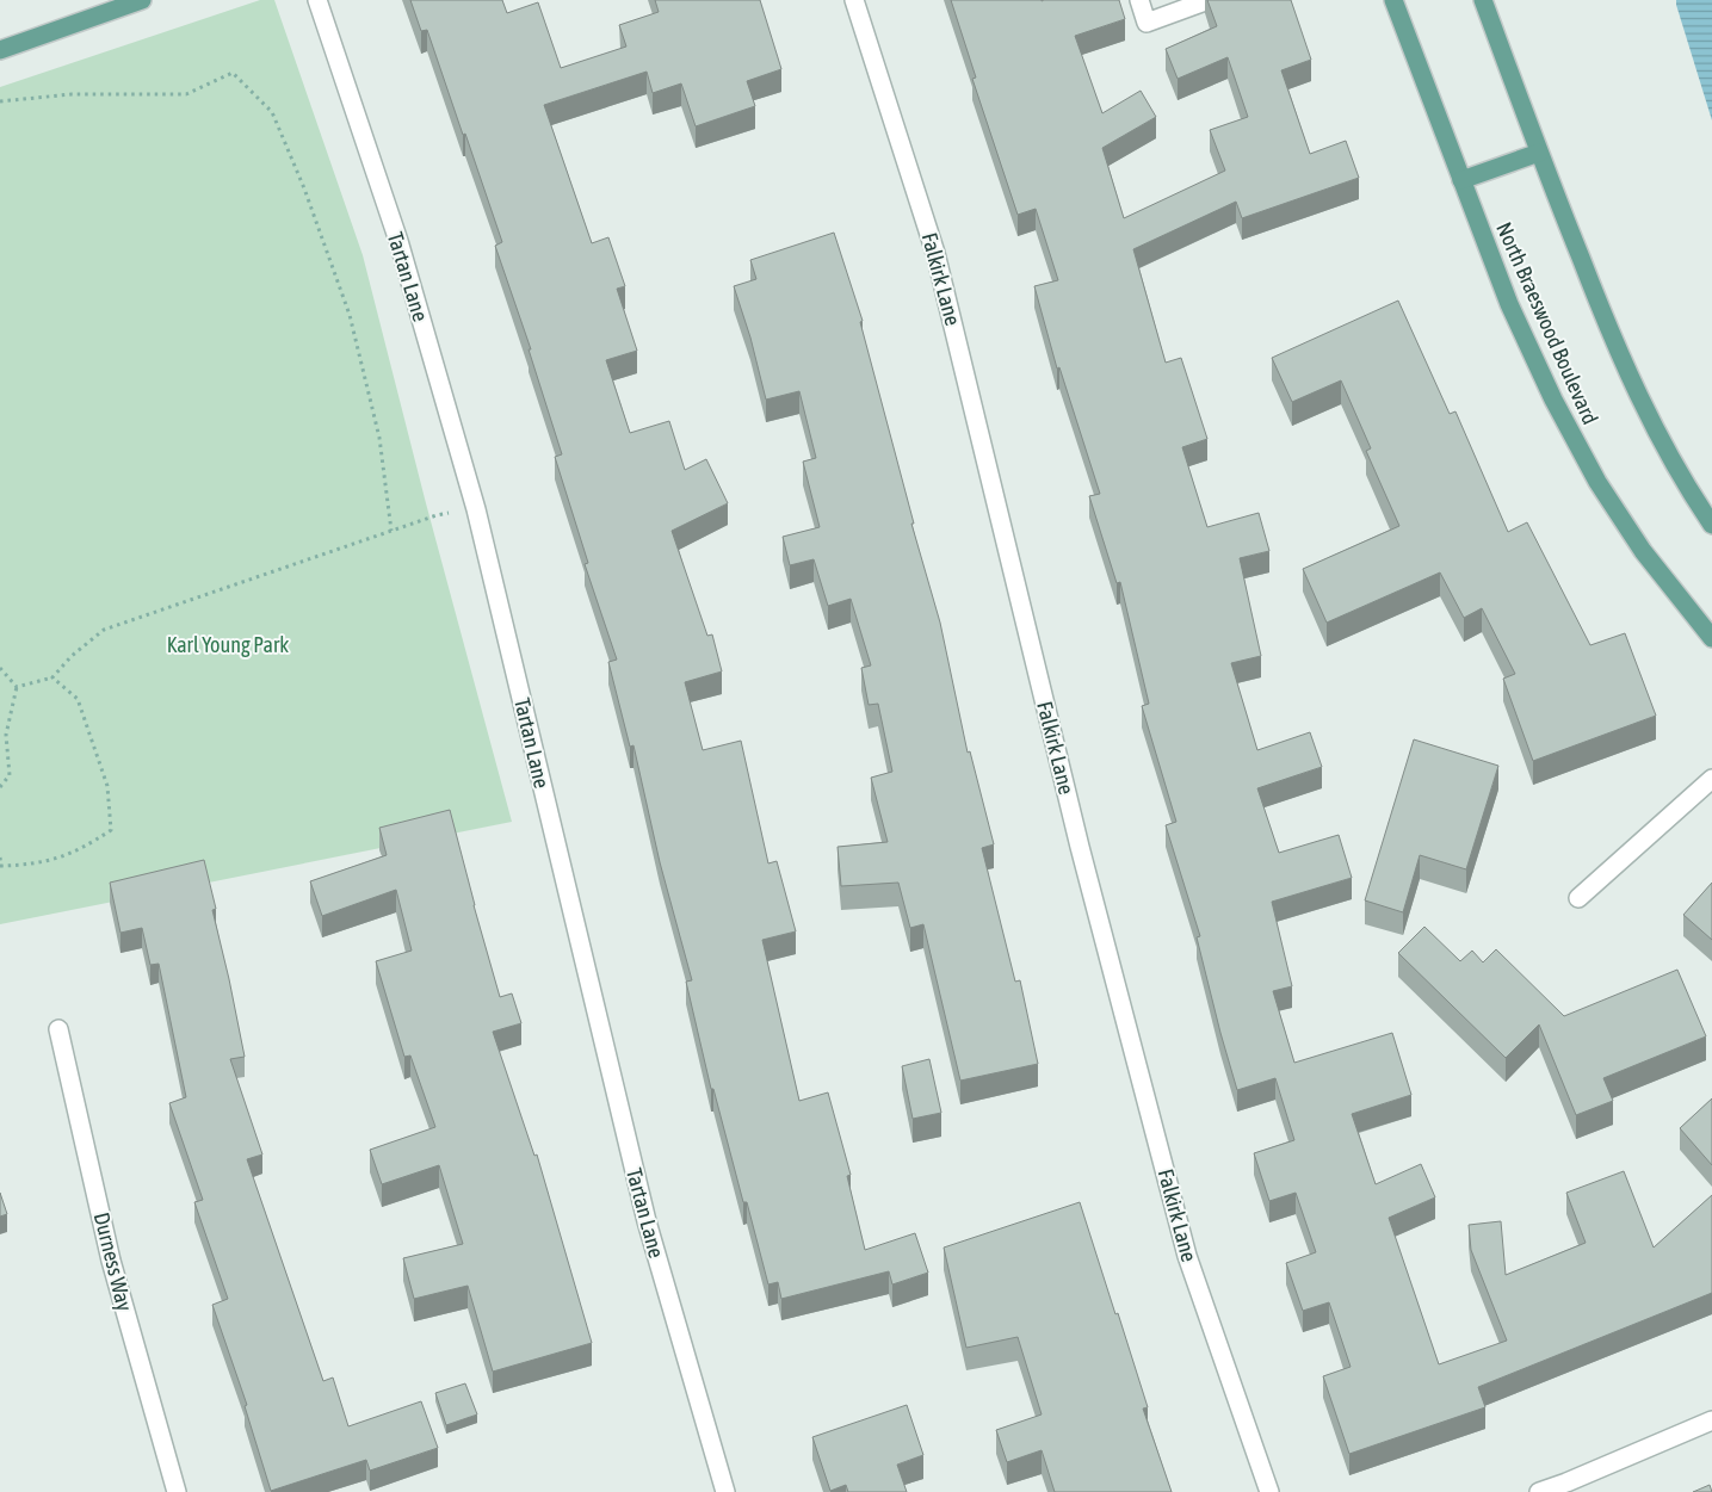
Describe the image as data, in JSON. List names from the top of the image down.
{
  "streets": {
    "main road": ["North Braeswood Boulevard"],
    "street": ["Tartan Lane", "Falkirk Lane", "Durness Way"]
  },
  "parks": ["Karl Young Park"]
}
